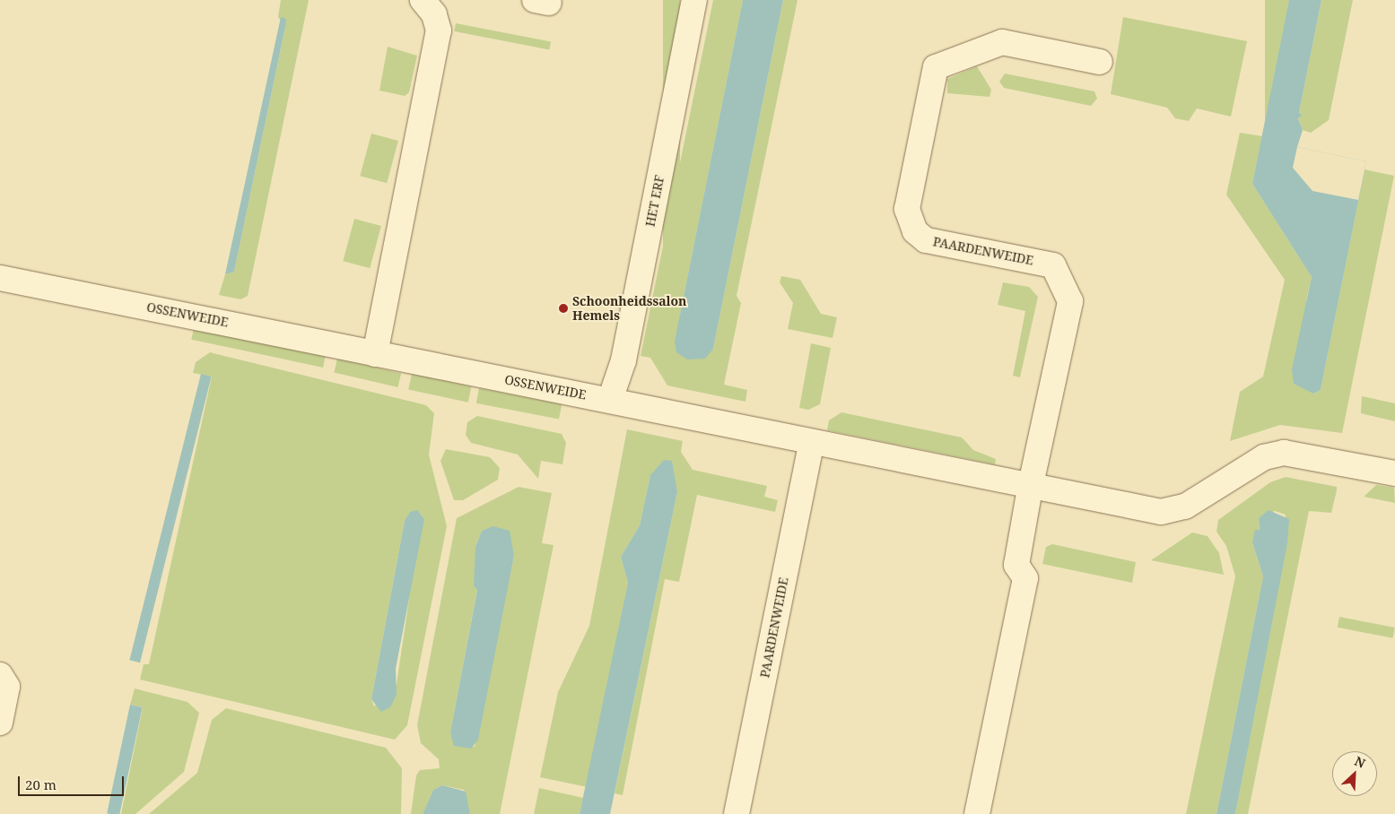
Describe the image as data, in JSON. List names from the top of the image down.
{
  "streets": {
    "street": ["HET ERF", "PAARDENWEIDE", "OSSENWEIDE"]
  },
  "crossings": [
    ["HET ERF", "OSSENWEIDE"]
  ],
  "places": ["Schoonheidssalon Hemels"],
  "scale_bar": "20 m",
  "north": "top right"
}
